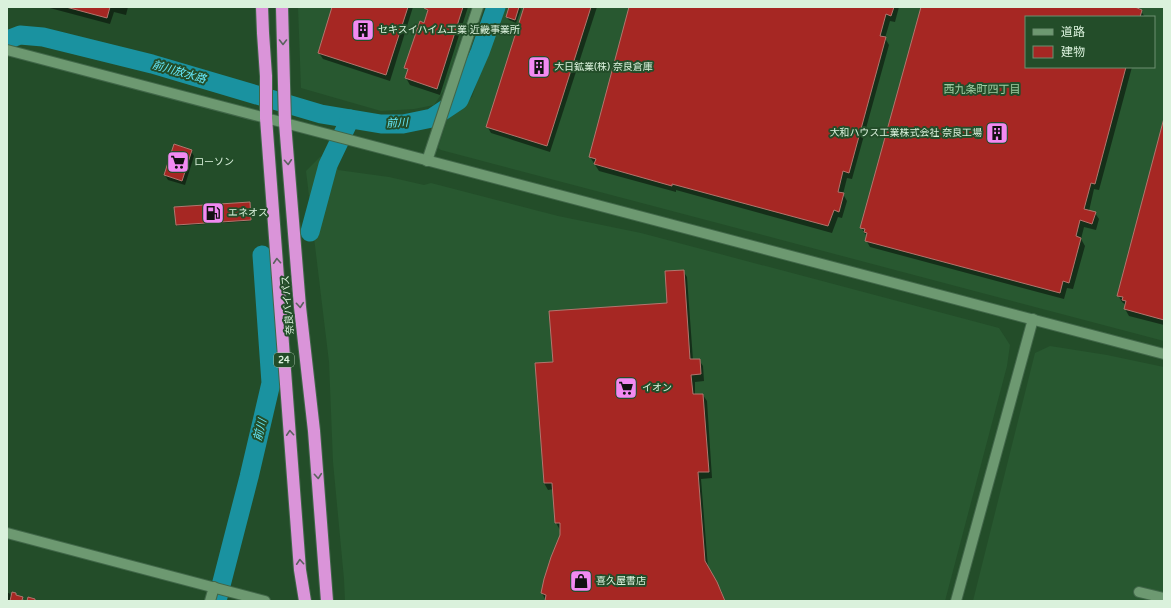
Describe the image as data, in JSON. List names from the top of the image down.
{
  "streets": {
    "highway": ["奈良バイパス", "24"]
  },
  "districts": ["西九条町四丁目"],
  "water": ["前川放水路", "前川"],
  "places": {
    "building": ["セキスイハイム工業 近畿事業所", "大日鉱業(株) 奈良倉庫", "大和ハウス工業株式会社 奈良工場"],
    "supermarket": ["ローソン", "イオン"],
    "fuel station": ["エネオス"],
    "shop": ["喜久屋書店"]
  },
  "legend": ["道路", "建物"]
}
